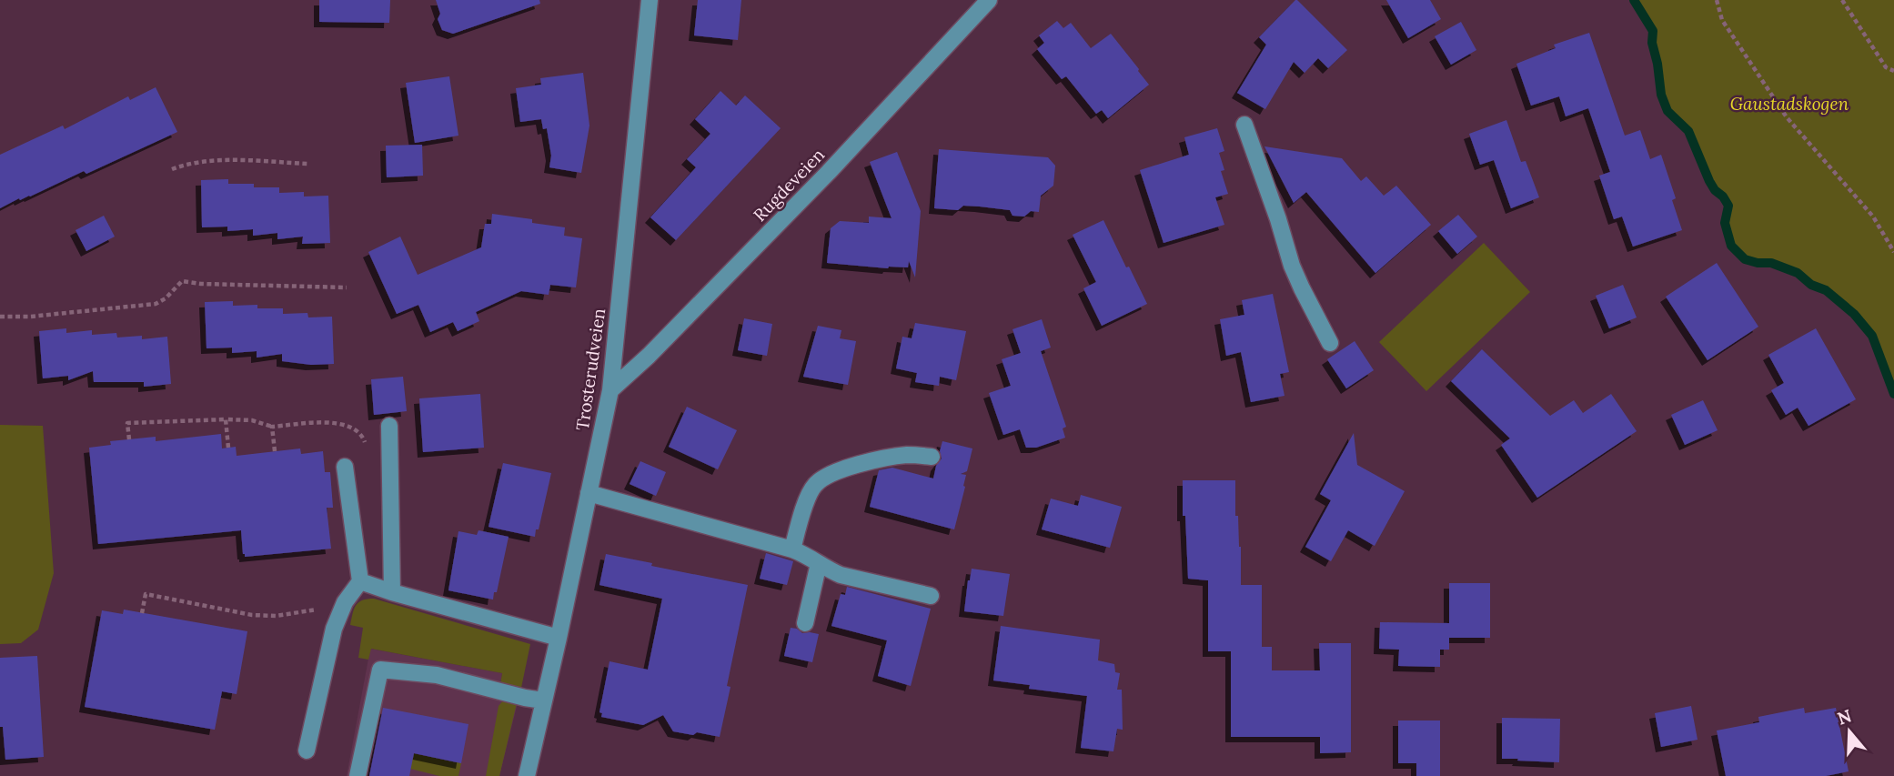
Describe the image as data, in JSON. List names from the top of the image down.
{
  "streets": {
    "street": ["Rugdeveien", "Trosterudveien"]
  },
  "crossings": [
    ["Rugdeveien", "Trosterudveien"]
  ],
  "parks": ["Gaustadskogen"],
  "north": "top"
}
